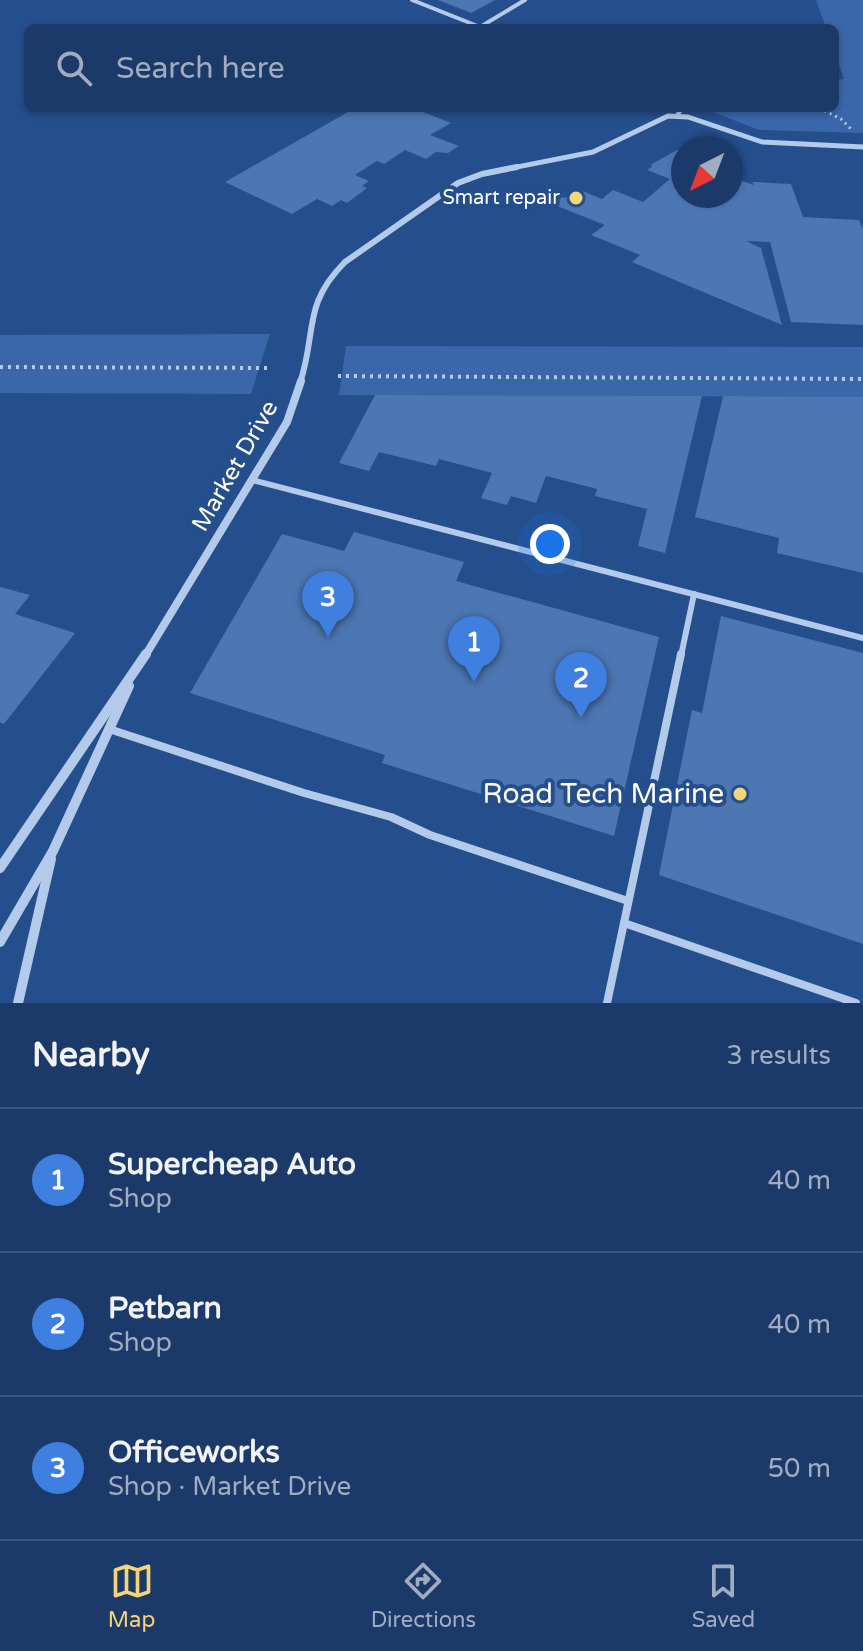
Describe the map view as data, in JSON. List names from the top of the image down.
{
  "streets": {
    "street": ["Market Drive"]
  },
  "places": ["Smart repair", "Road Tech Marine"],
  "north": "bottom left",
  "page": {
    "search": "Search here",
    "pins": ["3", "1", "2"],
    "heading": ["Nearby", "3 results"],
    "list": [
      {
        "mark": "1",
        "name": "Supercheap Auto",
        "note": "Shop",
        "value": "40 m"
      },
      {
        "mark": "2",
        "name": "Petbarn",
        "note": "Shop",
        "value": "40 m"
      },
      {
        "mark": "3",
        "name": "Officeworks",
        "note": "Shop · Market Drive",
        "value": "50 m"
      }
    ],
    "nav": ["Map", "Directions", "Saved"]
  }
}
